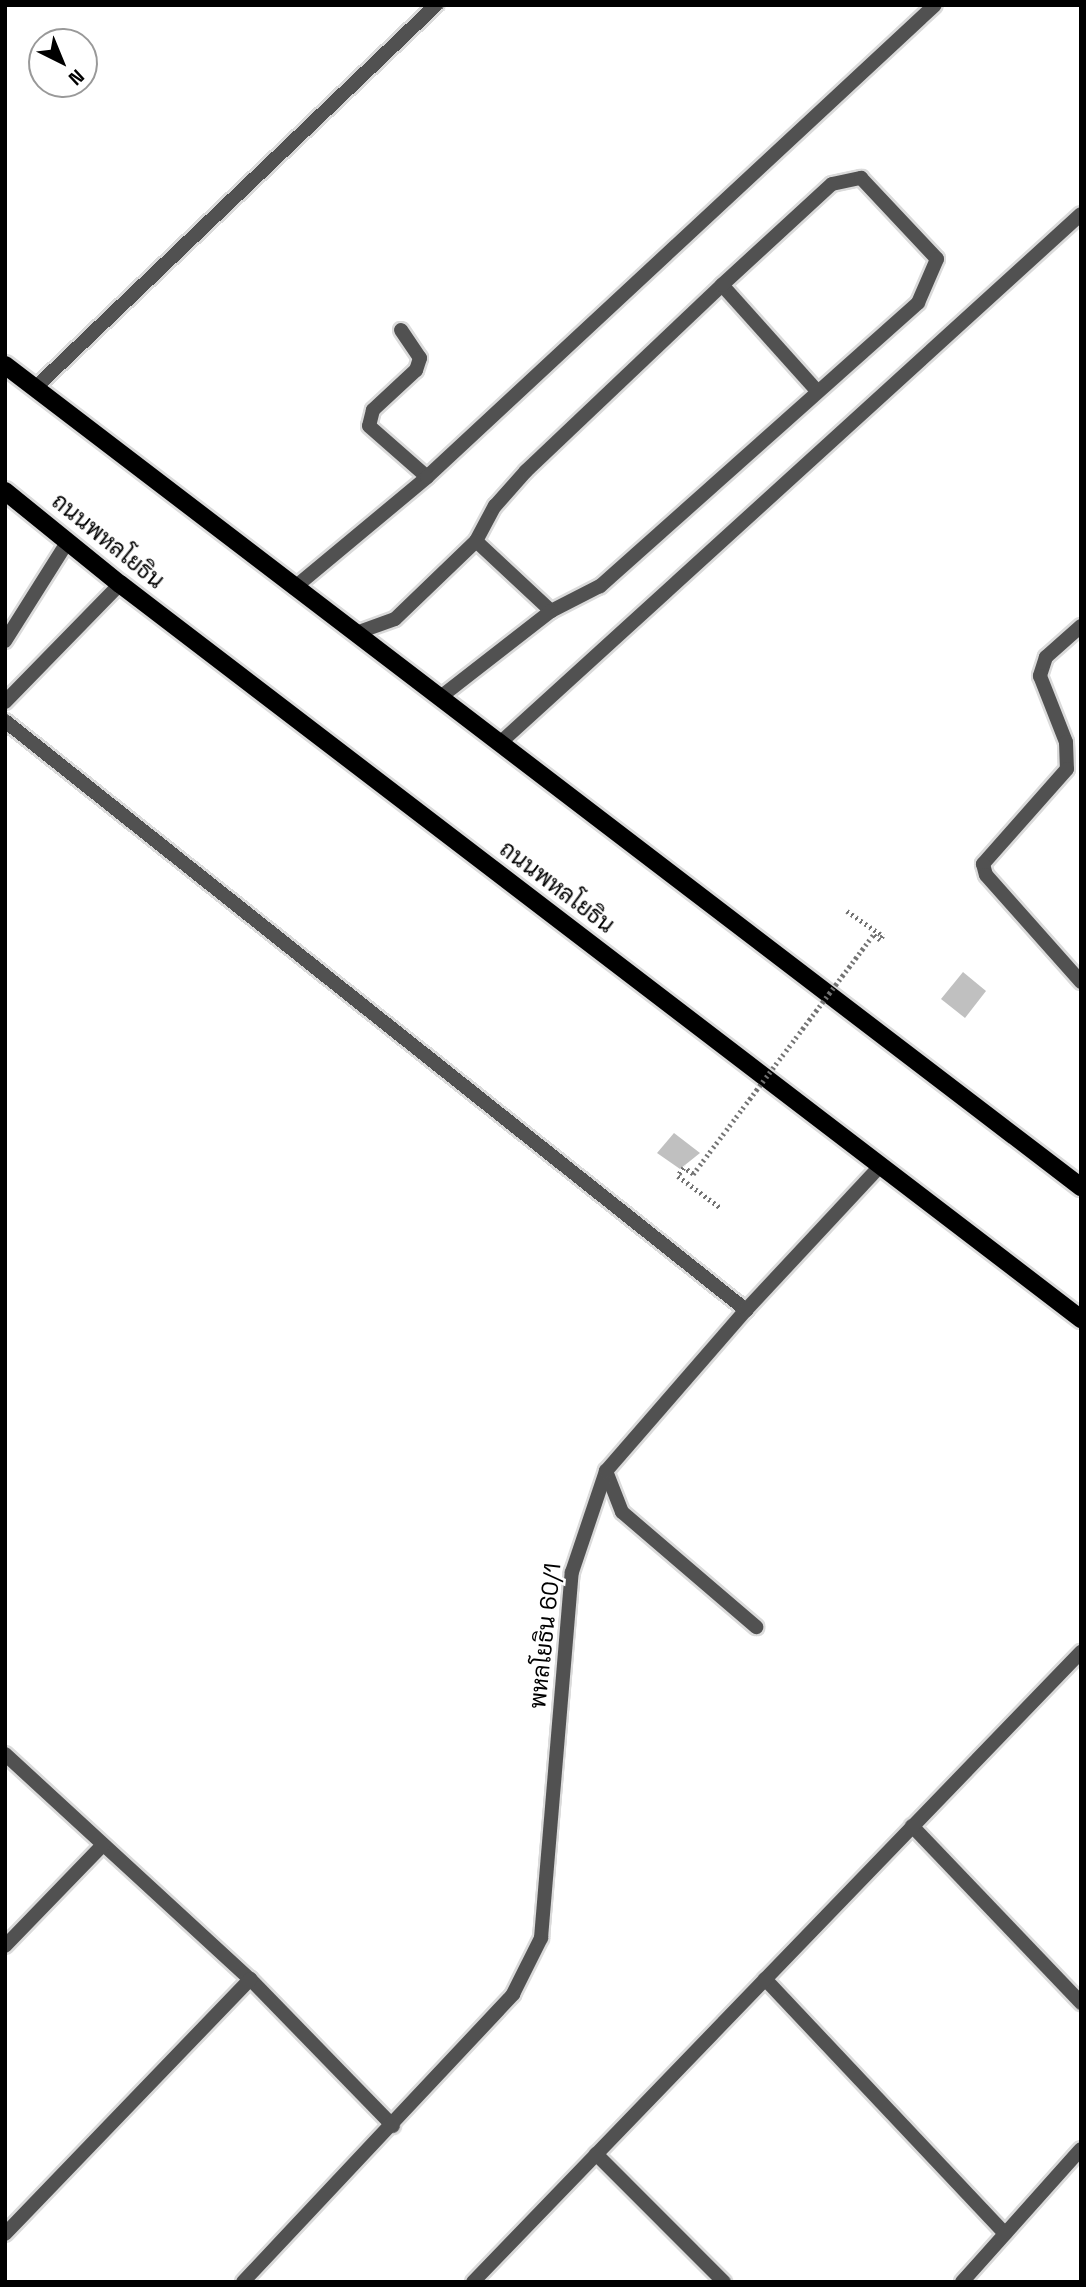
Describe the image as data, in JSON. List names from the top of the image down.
{
  "streets": {
    "main road": ["ถนนพหลโยธิน"],
    "street": ["พหลโยธิน 60/1"]
  },
  "crossings": [
    ["ถนนพหลโยธิน", "พหลโยธิน 60/1"]
  ],
  "north": "bottom right"
}
